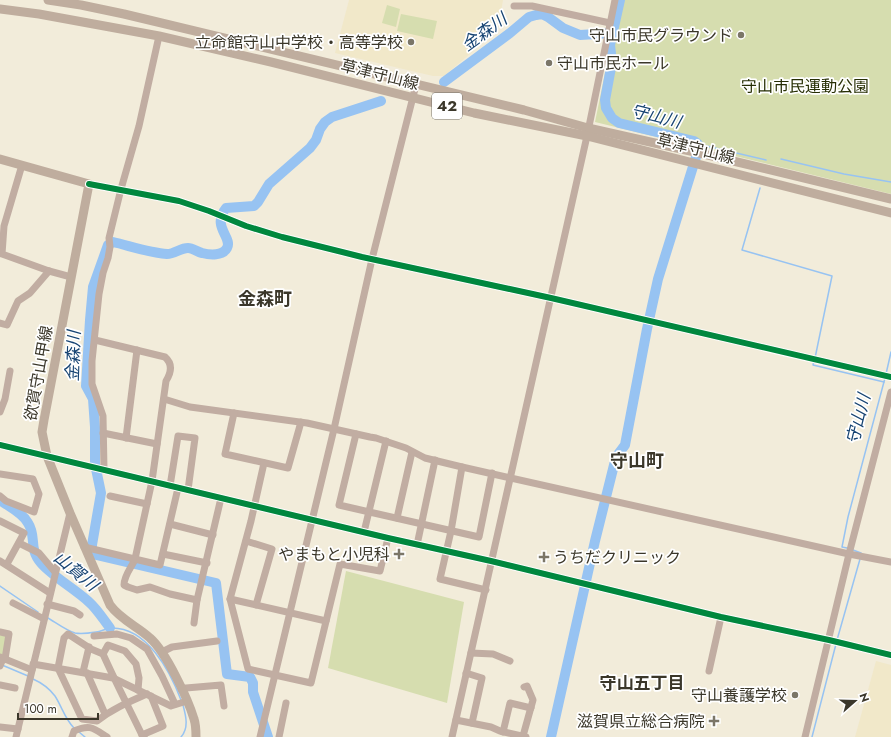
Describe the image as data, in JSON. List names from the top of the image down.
{
  "streets": {
    "main road": ["草津守山線", "42", "欲賀守山甲線"]
  },
  "districts": ["金森町", "守山町", "守山五丁目"],
  "water": ["金森川", "守山川", "山賀川"],
  "parks": ["守山市民運動公園"],
  "places": {
    "other": [
      "守山市民グラウンド",
      "立命館守山中学校・高等学校",
      "守山市民ホール",
      "守山養護学校"
    ],
    "health": ["やまもと小児科", "うちだクリニック", "滋賀県立総合病院"]
  },
  "scale_bar": "100 m",
  "north": "right"
}
